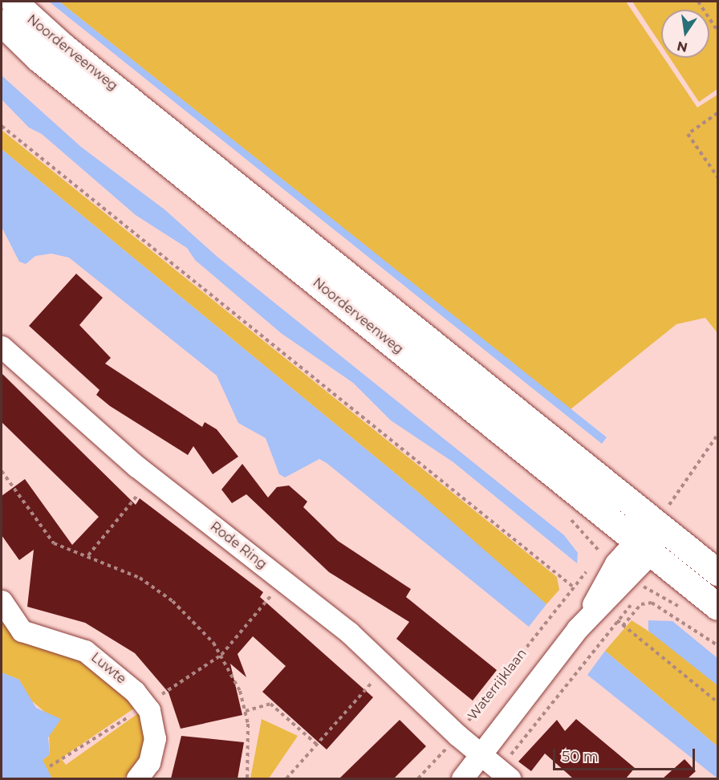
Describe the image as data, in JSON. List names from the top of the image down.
{
  "streets": {
    "street": [
      "Noorderveenweg",
      "Rode Ring",
      "Luwte",
      "Waterrijklaan"
    ]
  },
  "crossings": [
    ["Noorderveenweg", "Waterrijklaan"],
    ["Rode Ring", "Waterrijklaan"]
  ],
  "scale_bar": "50 m",
  "north": "bottom"
}
